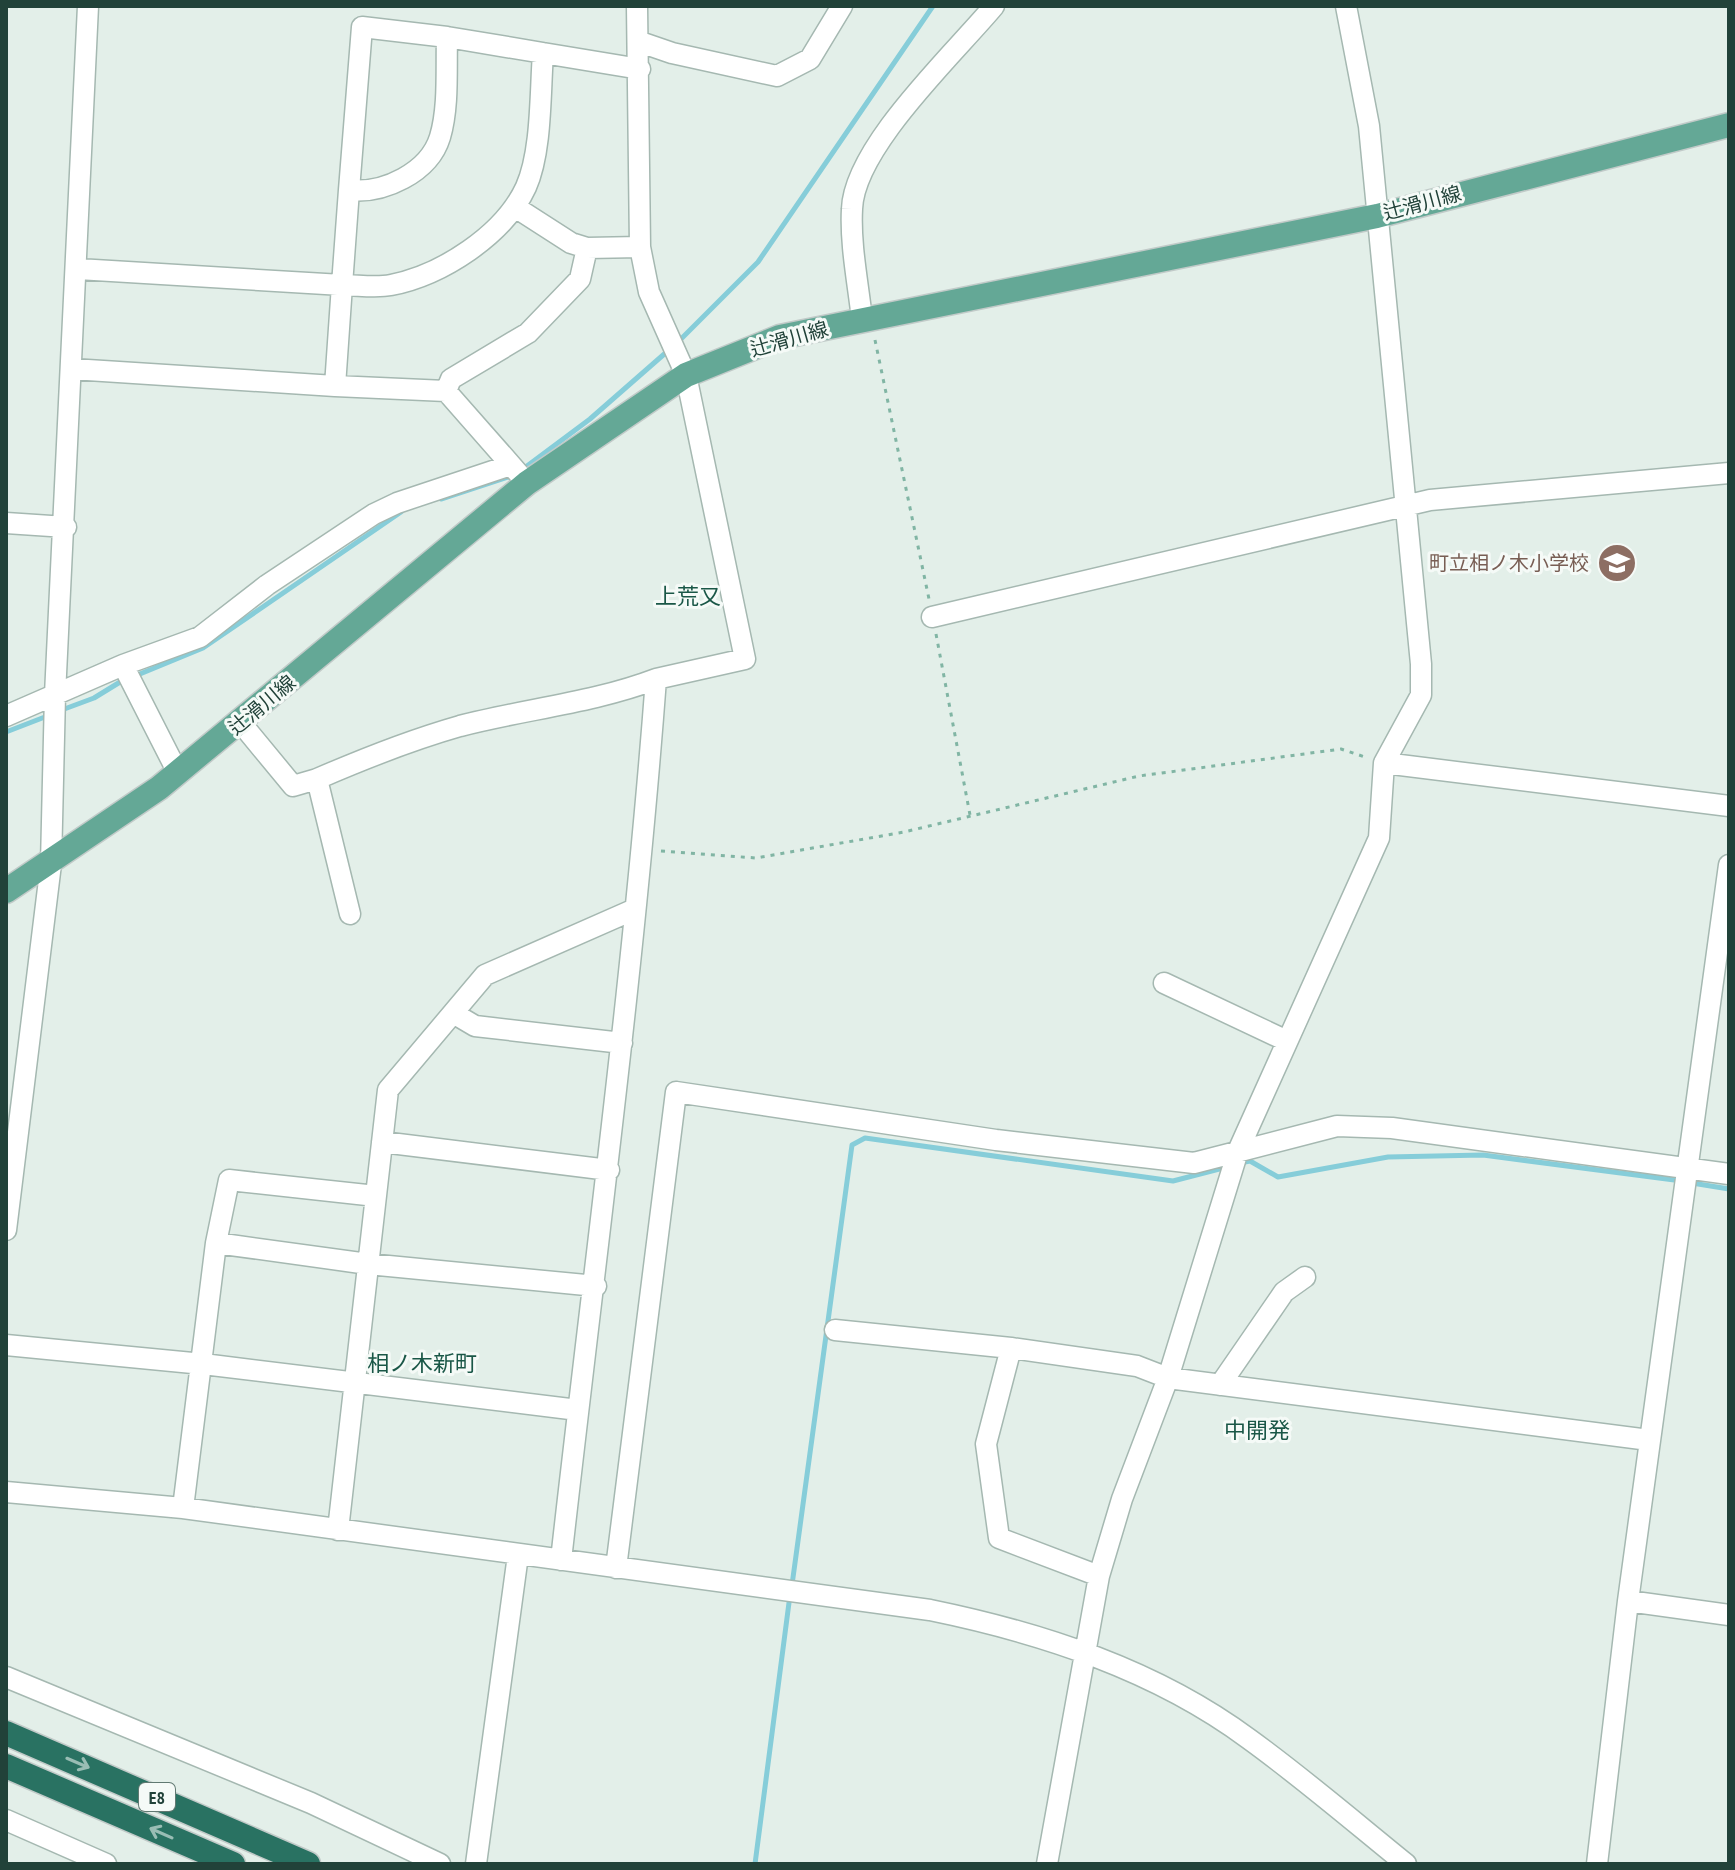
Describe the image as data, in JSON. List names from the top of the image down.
{
  "streets": {
    "highway": ["E8"],
    "main road": ["辻滑川線"]
  },
  "districts": ["上荒又", "相ノ木新町", "中開発"],
  "places": {
    "school or university": ["町立相ノ木小学校"]
  }
}
